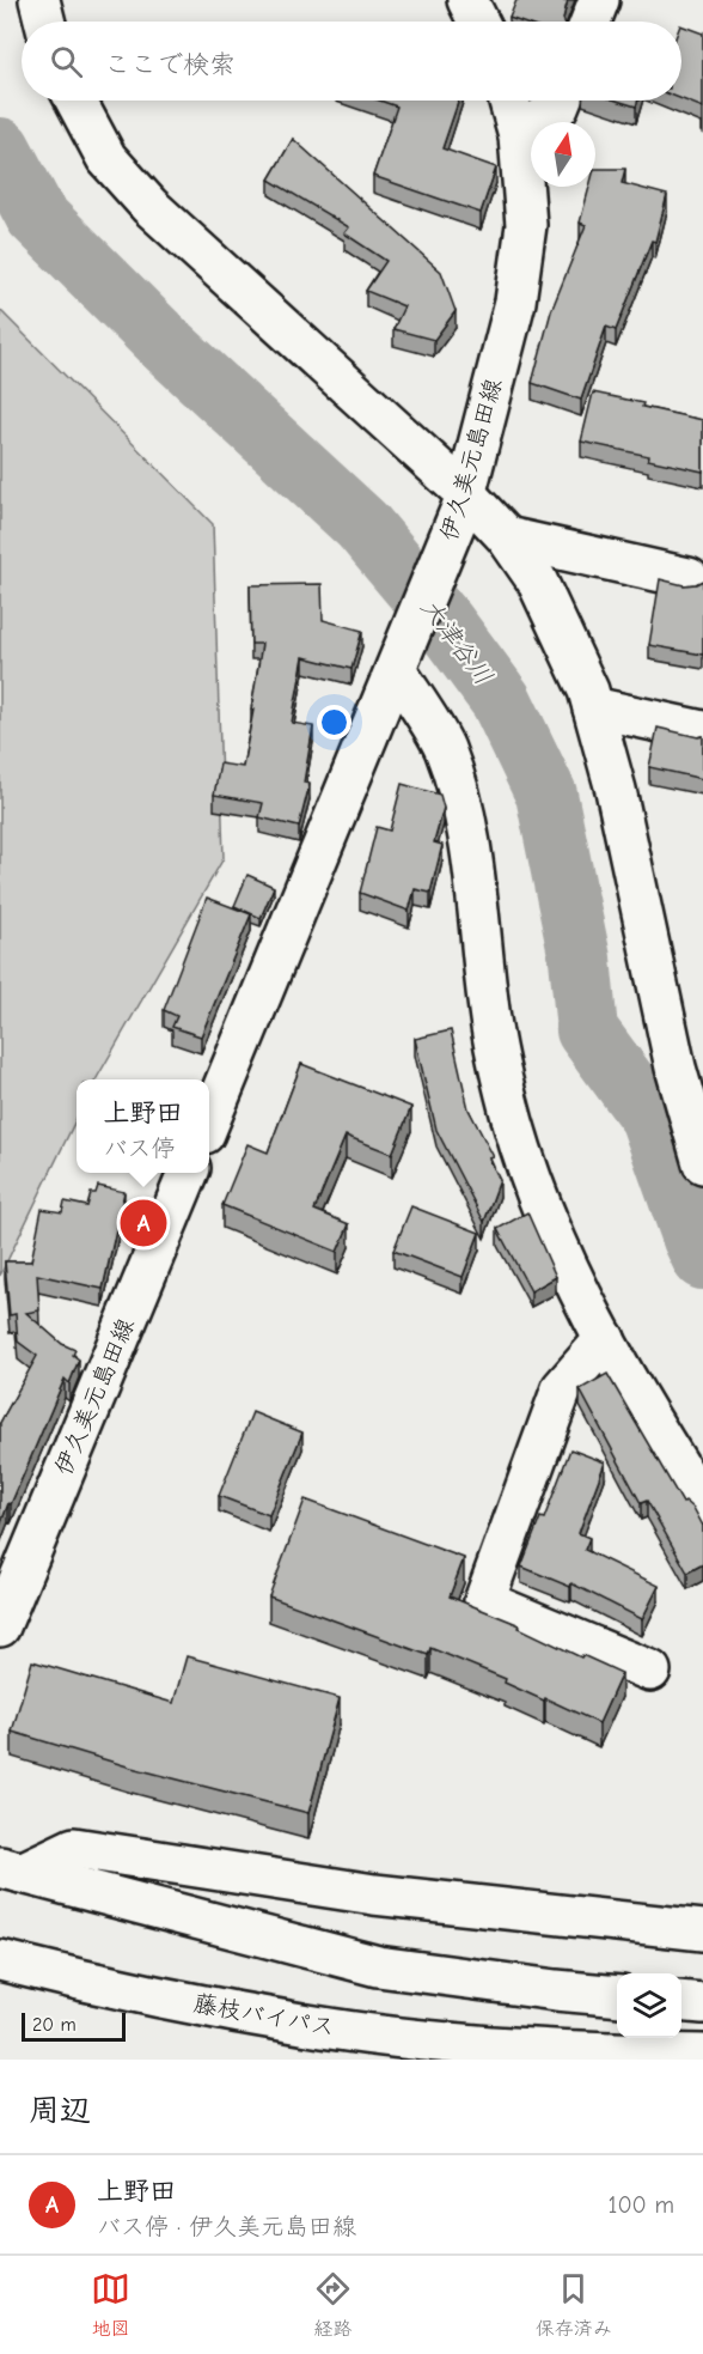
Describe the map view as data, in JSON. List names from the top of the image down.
{
  "streets": {
    "main road": ["伊久美元島田線", "藤枝バイパス"]
  },
  "water": ["大津谷川"],
  "scale_bar": "20 m",
  "north": "top",
  "page": {
    "search": "ここで検索",
    "popup": ["上野田", "バス停"],
    "pins": "A",
    "scale": "20 m",
    "heading": "周辺",
    "list": [
      {
        "mark": "A",
        "name": "上野田",
        "note": "バス停 · 伊久美元島田線",
        "value": "100 m"
      }
    ],
    "nav": ["地図", "経路", "保存済み"]
  }
}
